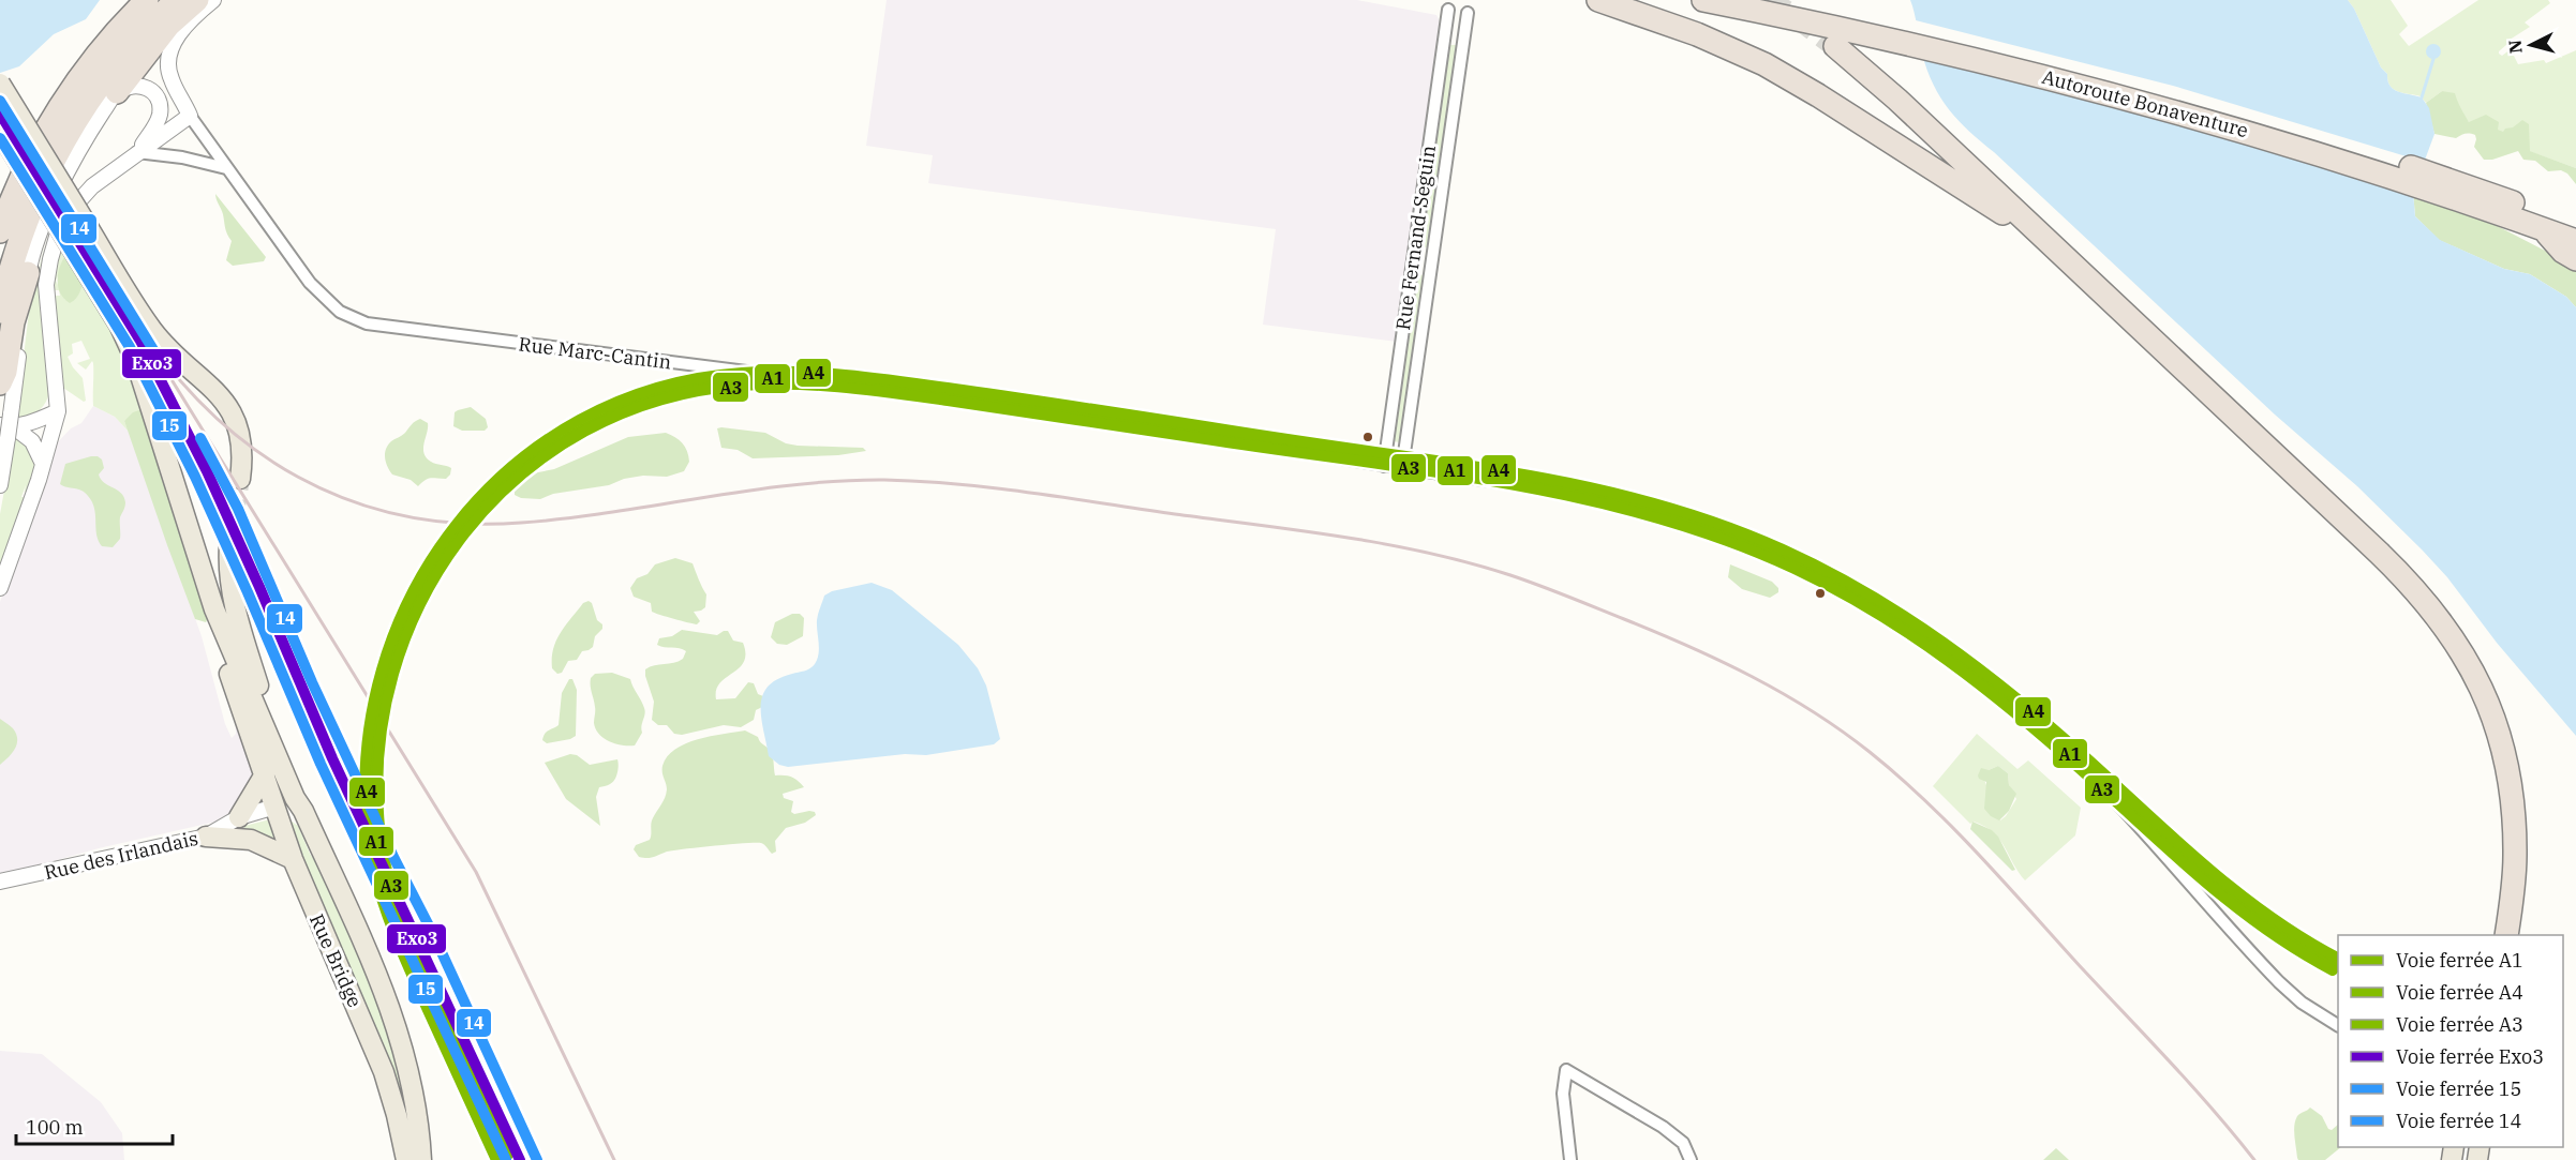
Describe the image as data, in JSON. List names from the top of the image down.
{
  "streets": {
    "highway": ["Autoroute Bonaventure"],
    "main road": ["Rue Bridge"],
    "street": ["Rue Fernand-Seguin", "Rue Marc-Cantin", "Rue des Irlandais"]
  },
  "crossings": [
    ["Rue Fernand-Seguin", "Rue Marc-Cantin"],
    ["Rue des Irlandais", "Rue Bridge"]
  ],
  "lines": [
    "rail line 14",
    "rail line Exo3",
    "rail line 15",
    "rail line A4",
    "rail line A1",
    "rail line A3"
  ],
  "legend": [
    "Voie ferrée A1",
    "Voie ferrée A4",
    "Voie ferrée A3",
    "Voie ferrée Exo3",
    "Voie ferrée 15",
    "Voie ferrée 14"
  ],
  "scale_bar": "100 m",
  "north": "left"
}
